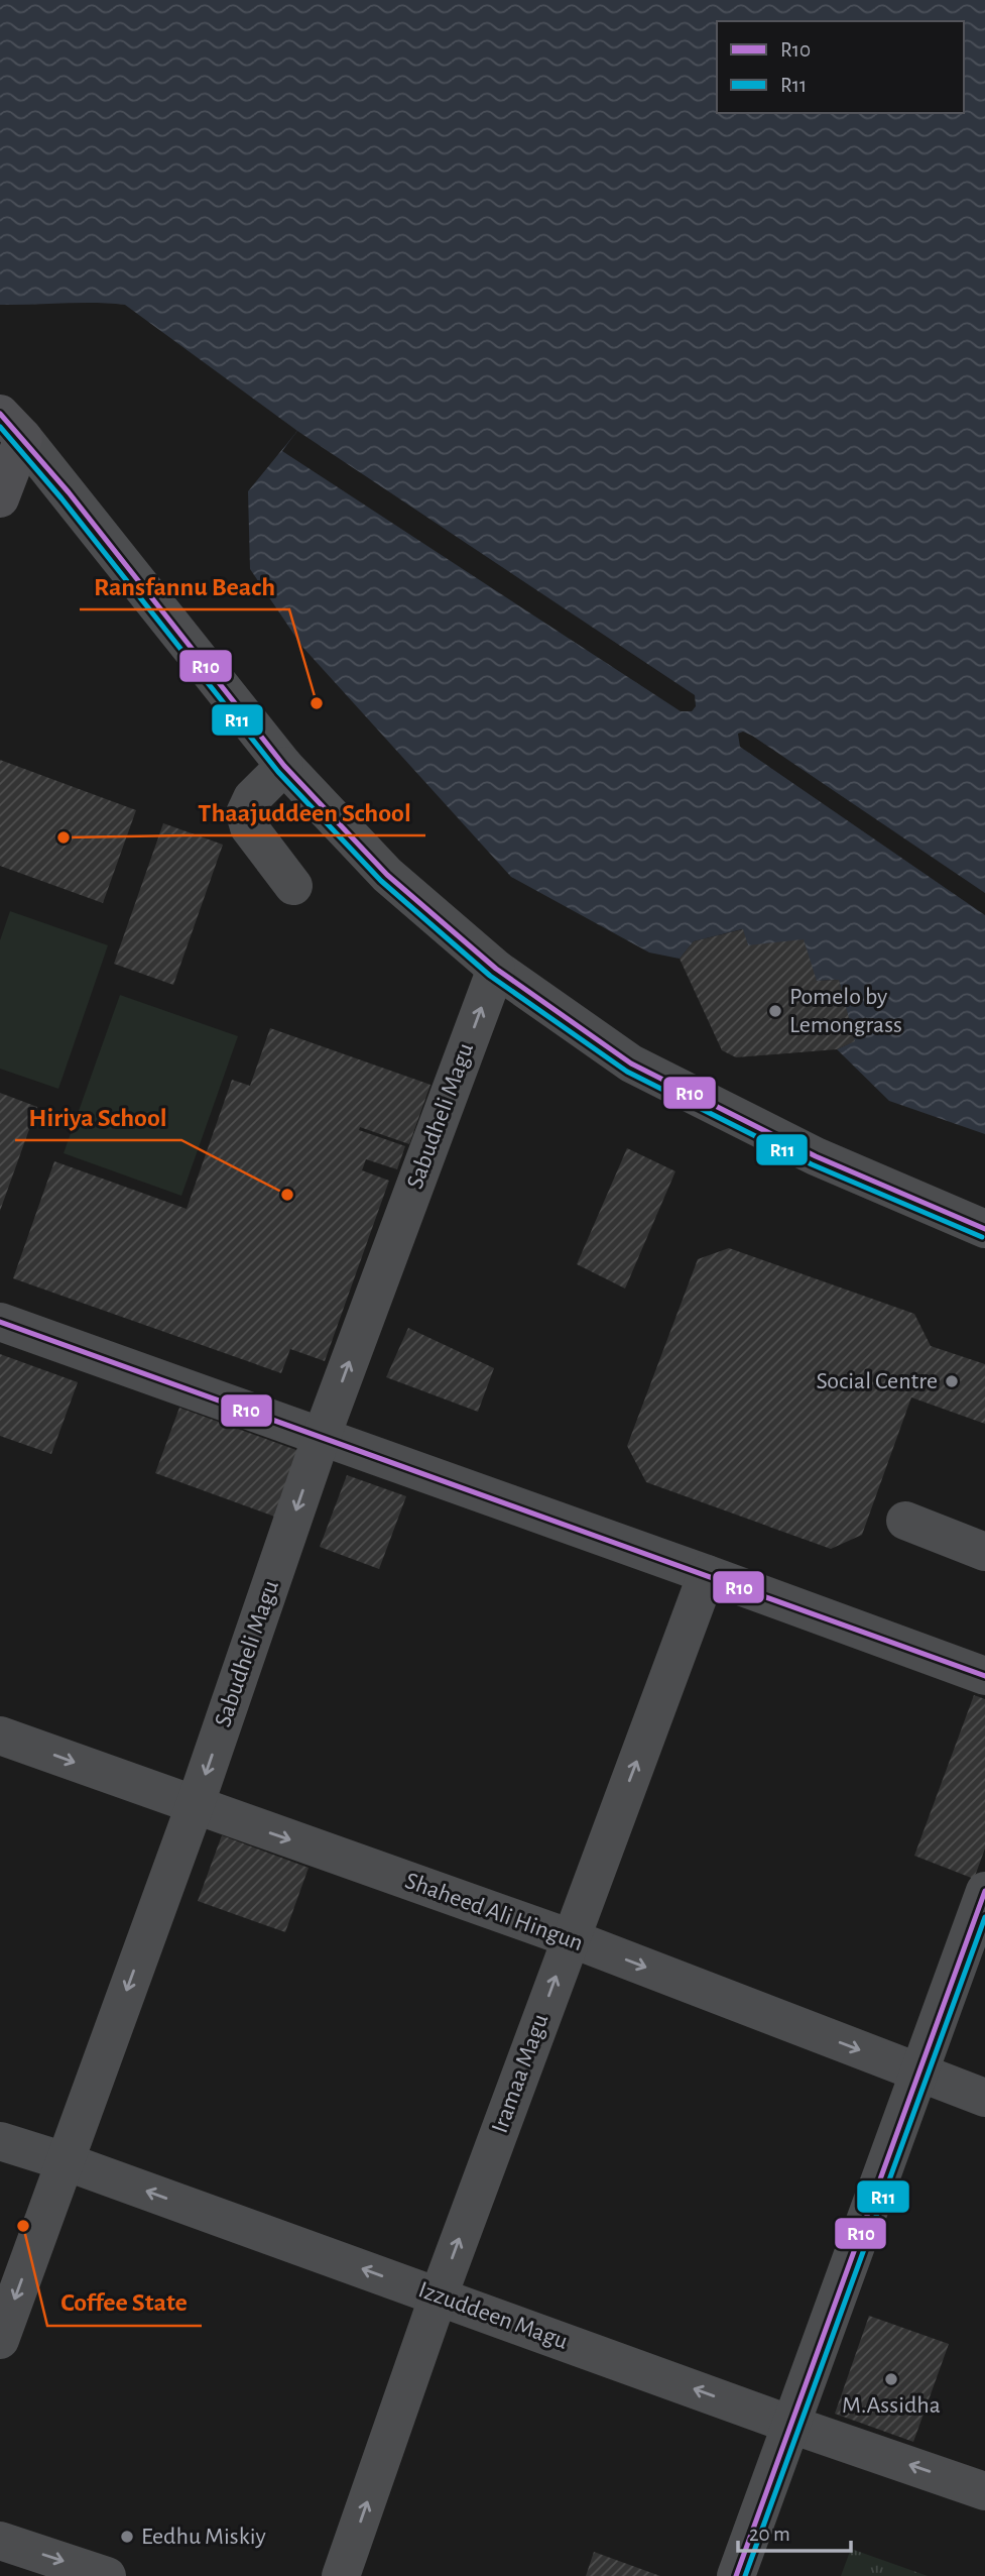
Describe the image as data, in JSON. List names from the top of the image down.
{
  "streets": {
    "street": [
      "Sabudheli Magu",
      "Shaheed Ali Hingun",
      "Iramaa Magu",
      "Izzuddeen Magu"
    ]
  },
  "crossings": [
    ["Sabudheli Magu", "Shaheed Ali Hingun"],
    ["Sabudheli Magu", "Izzuddeen Magu"],
    ["Shaheed Ali Hingun", "Iramaa Magu"],
    ["Iramaa Magu", "Izzuddeen Magu"]
  ],
  "one_way": ["Shaheed Ali Hingun", "Iramaa Magu", "Izzuddeen Magu"],
  "places": [
    "Ransfannu Beach",
    "Thaajuddeen School",
    "Pomelo by Lemongrass",
    "Hiriya School",
    "Social Centre",
    "Coffee State",
    "M.Assidha",
    "Eedhu Miskiy"
  ],
  "lines": ["transit line R10", "transit line R11"],
  "legend": ["R10", "R11"],
  "scale_bar": "20 m"
}
